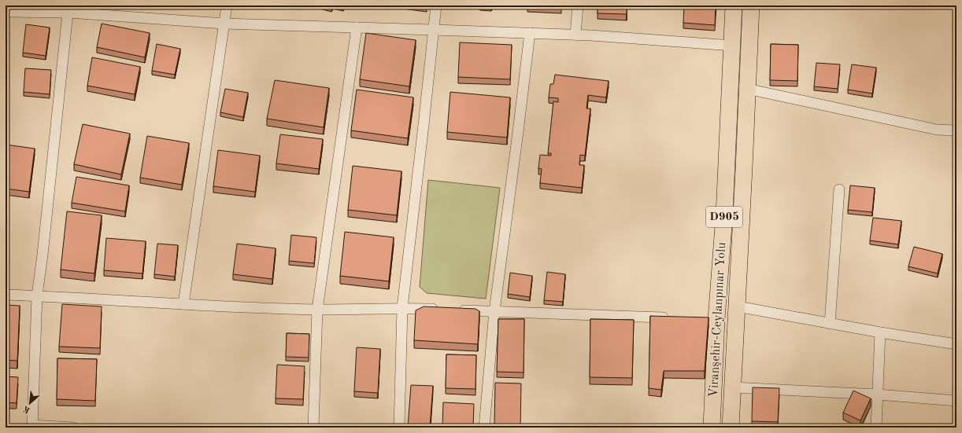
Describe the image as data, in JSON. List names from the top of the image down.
{
  "streets": {
    "main road": ["D905", "Viranşehir-Ceylanpınar Yolu"]
  },
  "north": "bottom left"
}
